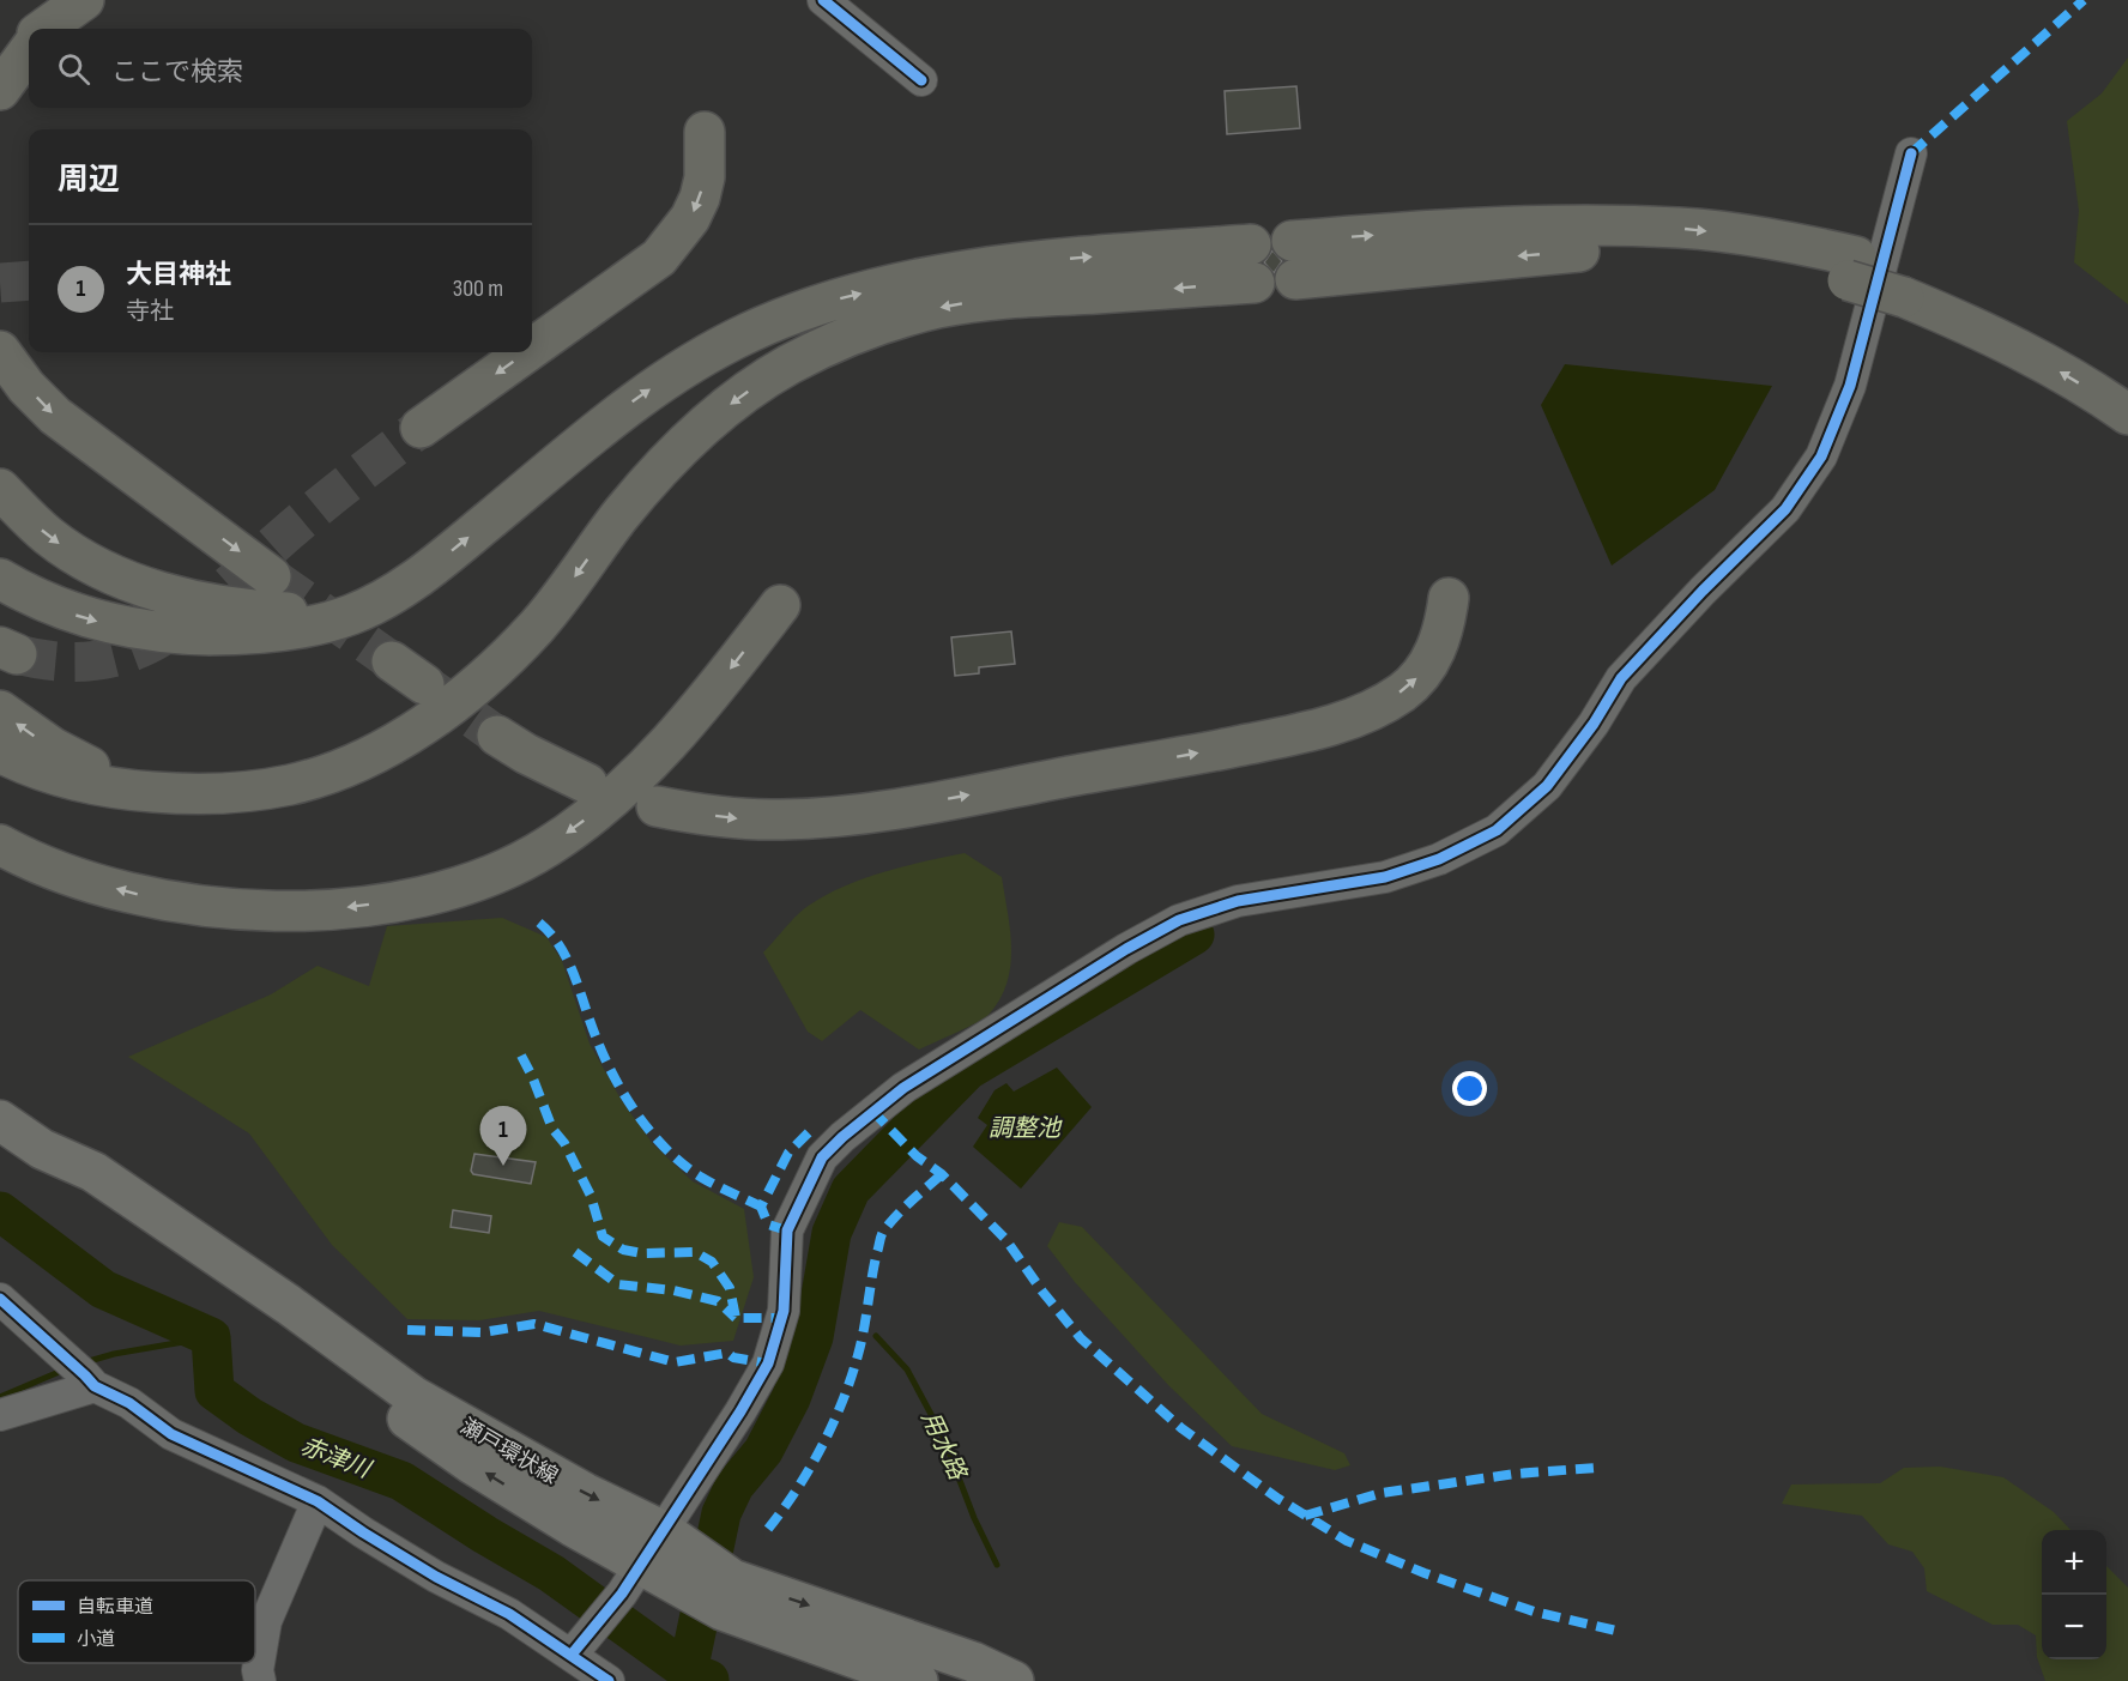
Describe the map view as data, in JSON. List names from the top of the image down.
{
  "streets": {
    "main road": ["瀬戸環状線"]
  },
  "water": ["調整池", "用水路", "赤津川"],
  "legend": ["自転車道", "小道"],
  "page": {
    "search": "ここで検索",
    "heading": "周辺",
    "list": [
      {
        "mark": "1",
        "name": "大目神社",
        "note": "寺社",
        "value": "300 m"
      }
    ],
    "pins": "1",
    "map_buttons": ["+", "−"]
  }
}
